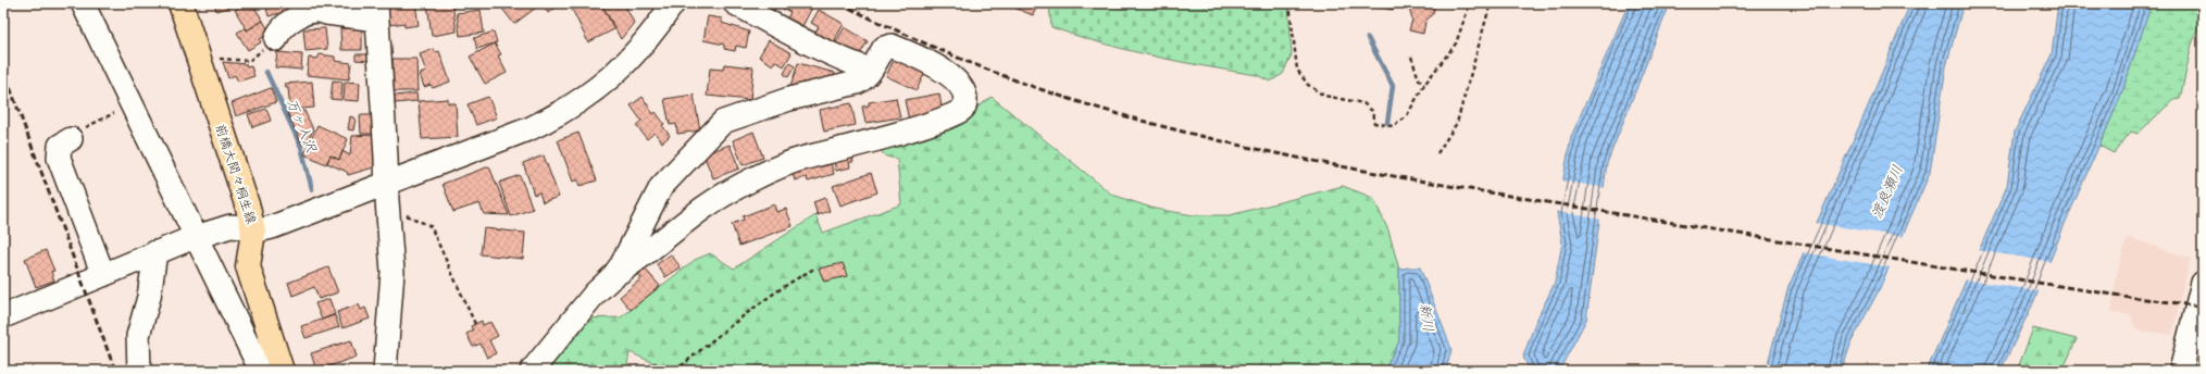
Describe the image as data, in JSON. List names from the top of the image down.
{
  "streets": {
    "main road": ["前橋大間々桐生線"]
  },
  "water": ["万ヶ入沢", "渡良瀬川", "新川"]
}
